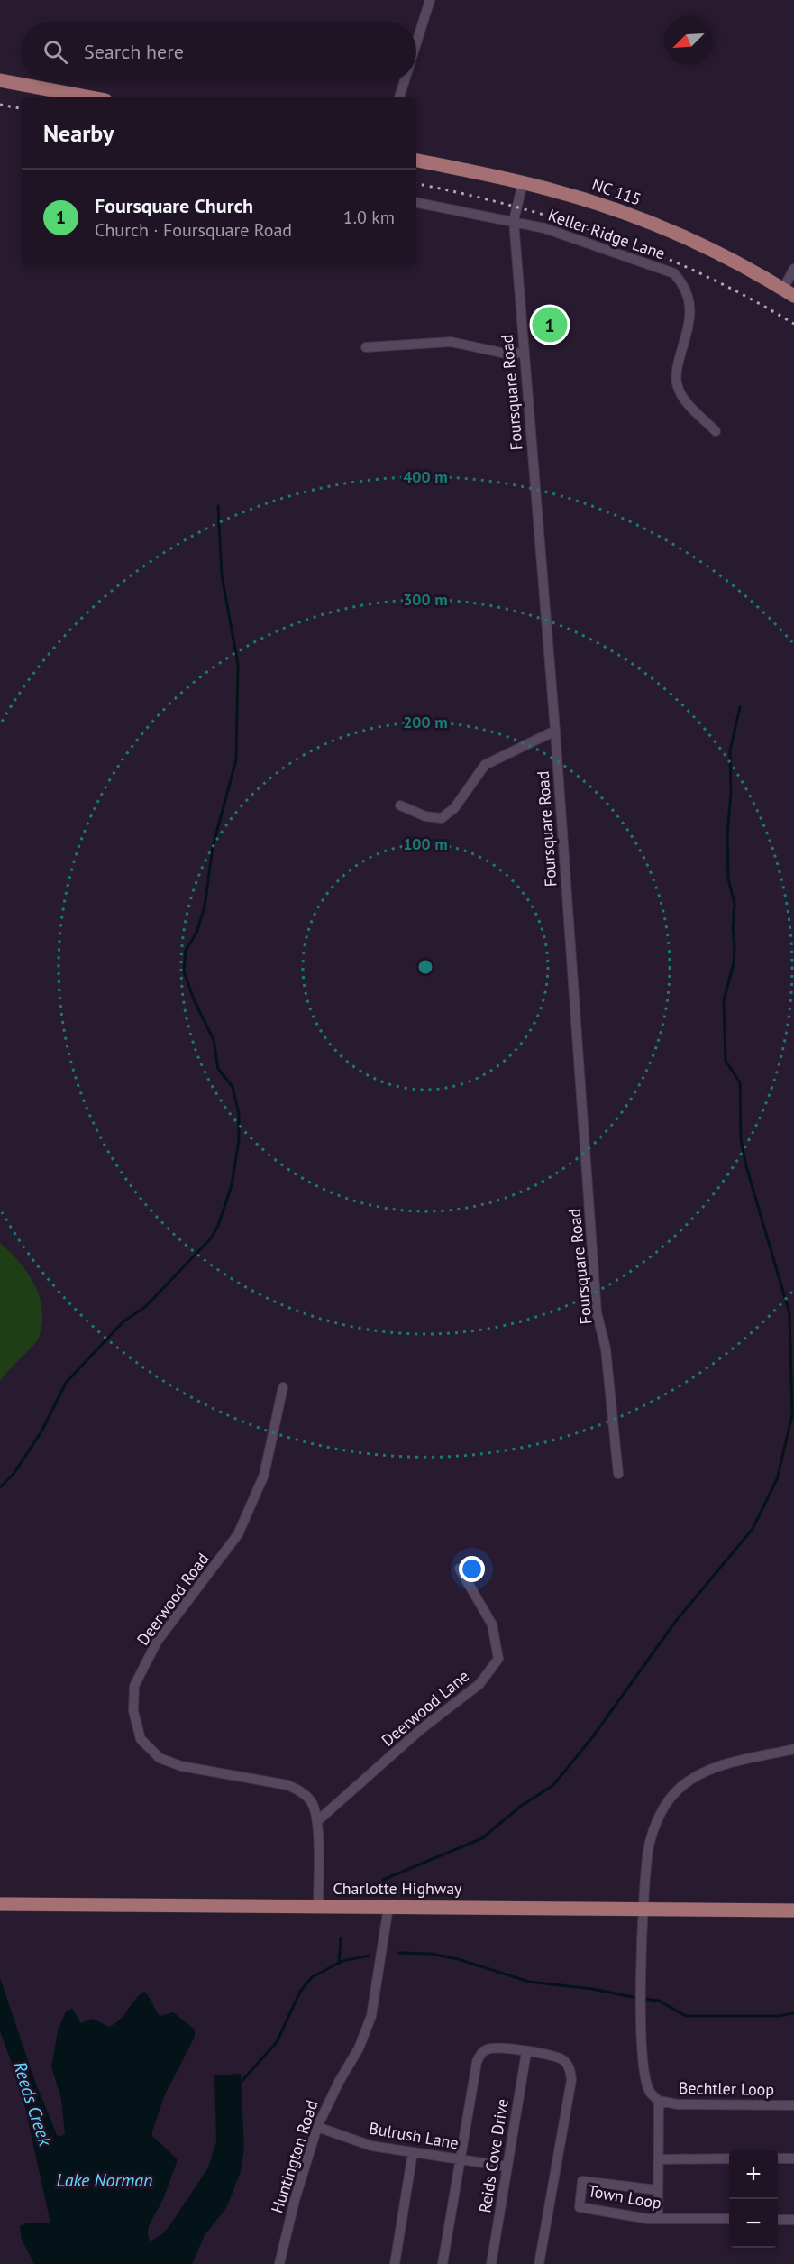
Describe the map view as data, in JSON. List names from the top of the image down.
{
  "streets": {
    "main road": ["NC 115", "Charlotte Highway"],
    "street": [
      "Keller Ridge Lane",
      "Foursquare Road",
      "Deerwood Road",
      "Deerwood Lane",
      "Bechtler Loop",
      "Bulrush Lane",
      "Reids Cove Drive",
      "Huntington Road",
      "Town Loop"
    ]
  },
  "crossings": [
    ["NC 115", "Foursquare Road"],
    ["Keller Ridge Lane", "Foursquare Road"],
    ["Deerwood Road", "Deerwood Lane"],
    ["Deerwood Road", "Charlotte Highway"],
    ["Charlotte Highway", "Huntington Road"],
    ["Bulrush Lane", "Reids Cove Drive"],
    ["Bulrush Lane", "Huntington Road"]
  ],
  "water": ["Reeds Creek", "Lake Norman"],
  "north": "bottom left",
  "page": {
    "search": "Search here",
    "heading": "Nearby",
    "list": [
      {
        "mark": "1",
        "name": "Foursquare Church",
        "note": "Church · Foursquare Road",
        "value": "1.0 km"
      }
    ],
    "pins": "1",
    "map_buttons": ["+", "−"]
  },
  "rings": [
    "400 m",
    "300 m",
    "200 m",
    "100 m"
  ]
}
